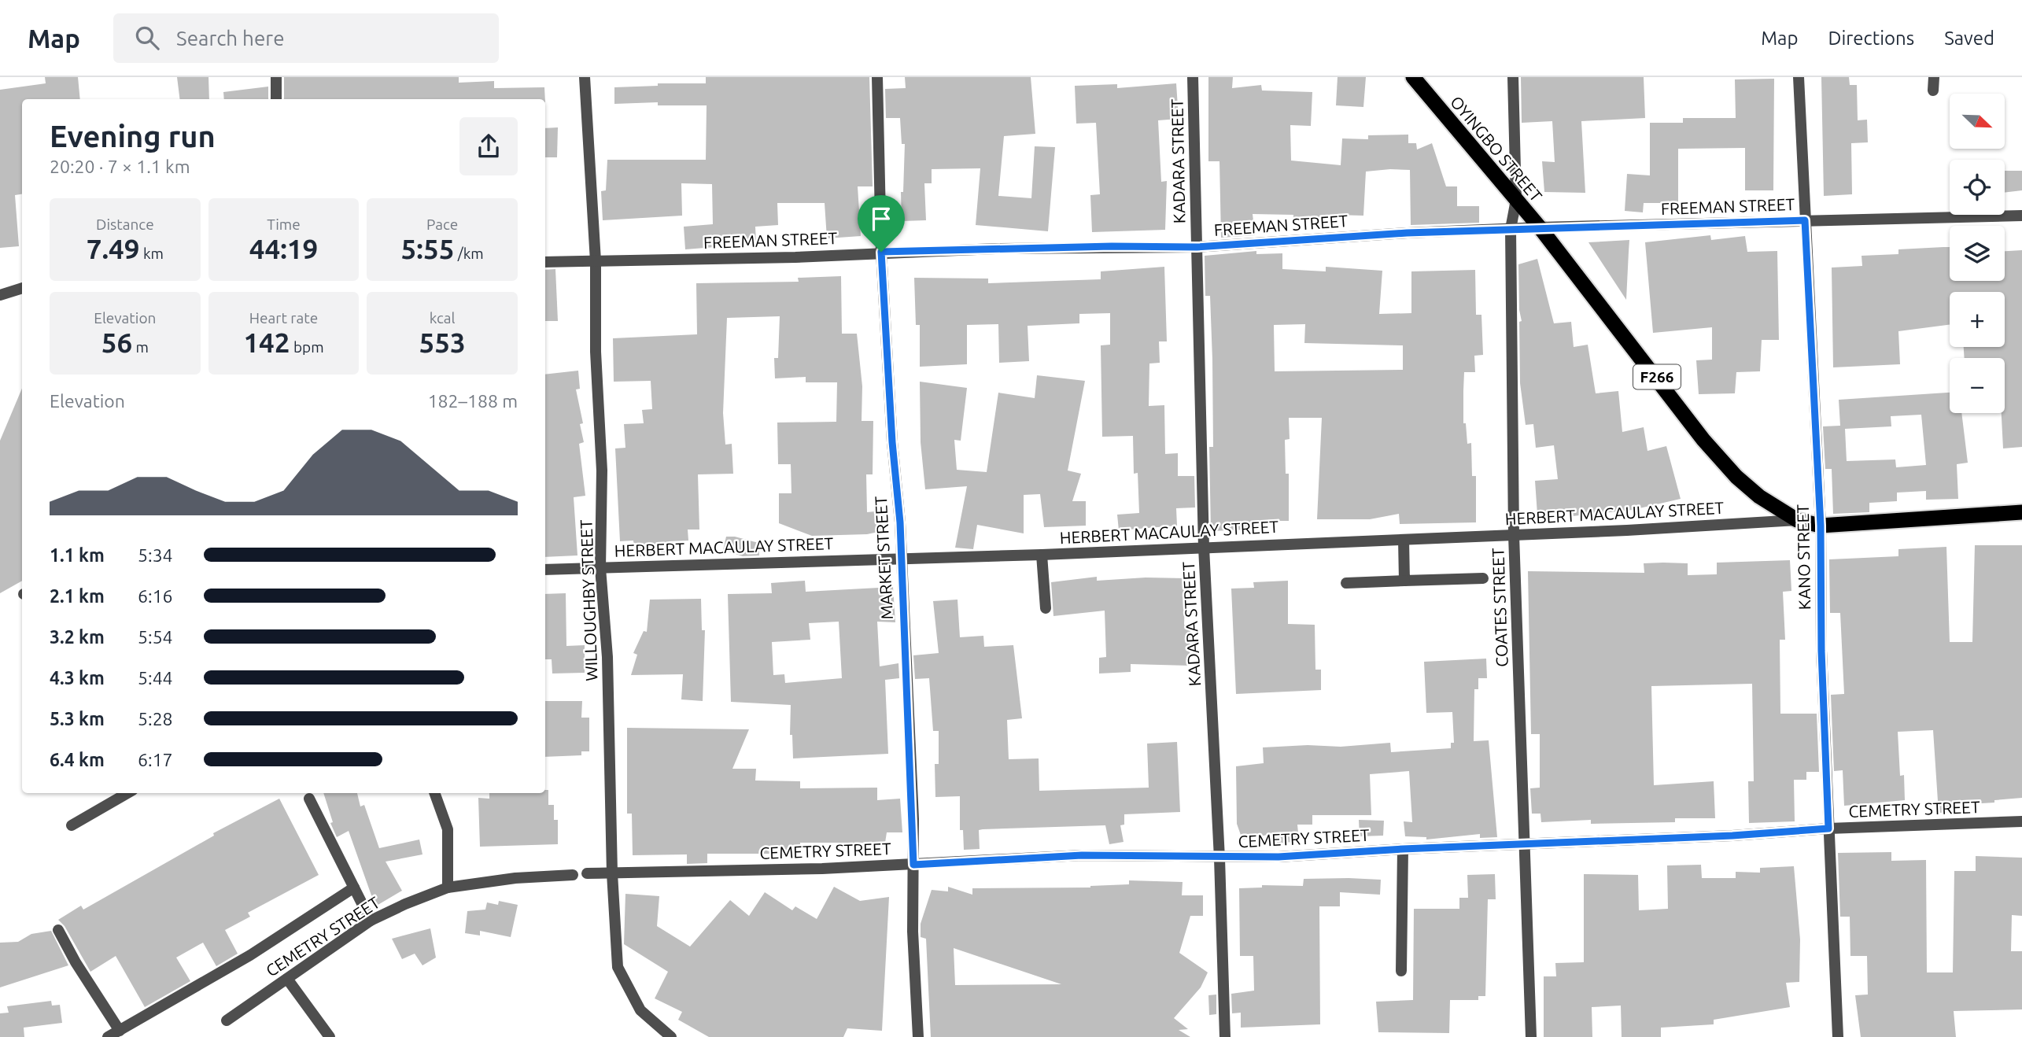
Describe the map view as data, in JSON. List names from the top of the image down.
{
  "streets": {
    "highway": ["OYINGBO STREET", "F266"],
    "street": [
      "KADARA STREET",
      "FREEMAN STREET",
      "HERBERT MACAULAY STREET",
      "KANO STREET",
      "MARKET STREET",
      "WILLOUGHBY STREET",
      "COATES STREET",
      "CEMETRY STREET"
    ]
  },
  "crossings": [
    ["OYINGBO STREET", "FREEMAN STREET"],
    ["OYINGBO STREET", "F266"],
    ["OYINGBO STREET", "HERBERT MACAULAY STREET"],
    ["OYINGBO STREET", "KANO STREET"],
    ["OYINGBO STREET", "COATES STREET"],
    ["KADARA STREET", "FREEMAN STREET"],
    ["KADARA STREET", "HERBERT MACAULAY STREET"],
    ["KADARA STREET", "CEMETRY STREET"],
    ["FREEMAN STREET", "KANO STREET"],
    ["FREEMAN STREET", "MARKET STREET"],
    ["FREEMAN STREET", "WILLOUGHBY STREET"],
    ["FREEMAN STREET", "COATES STREET"],
    ["F266", "KANO STREET"],
    ["HERBERT MACAULAY STREET", "MARKET STREET"],
    ["HERBERT MACAULAY STREET", "WILLOUGHBY STREET"],
    ["HERBERT MACAULAY STREET", "COATES STREET"],
    ["KANO STREET", "CEMETRY STREET"],
    ["MARKET STREET", "CEMETRY STREET"],
    ["WILLOUGHBY STREET", "CEMETRY STREET"],
    ["COATES STREET", "CEMETRY STREET"]
  ],
  "north": "bottom right",
  "page": {
    "header": "Map",
    "search": "Search here",
    "nav": ["Map", "Directions", "Saved"],
    "map_buttons": ["+", "−"],
    "heading": ["Evening run", "20:20 · 7 × 1.1 km"],
    "stats": [
      ["Distance", "7.49 km"],
      ["Time", "44:19"],
      ["Pace", "5:55 /km"],
      ["Elevation", "56 m"],
      ["Heart rate", "142 bpm"],
      ["kcal", "553"]
    ],
    "chart": ["Elevation", "182–188 m"],
    "list": [
      {
        "name": "1.1 km",
        "note": "5:34"
      },
      {
        "name": "2.1 km",
        "note": "6:16"
      },
      {
        "name": "3.2 km",
        "note": "5:54"
      },
      {
        "name": "4.3 km",
        "note": "5:44"
      },
      {
        "name": "5.3 km",
        "note": "5:28"
      },
      {
        "name": "6.4 km",
        "note": "6:17"
      }
    ]
  }
}
